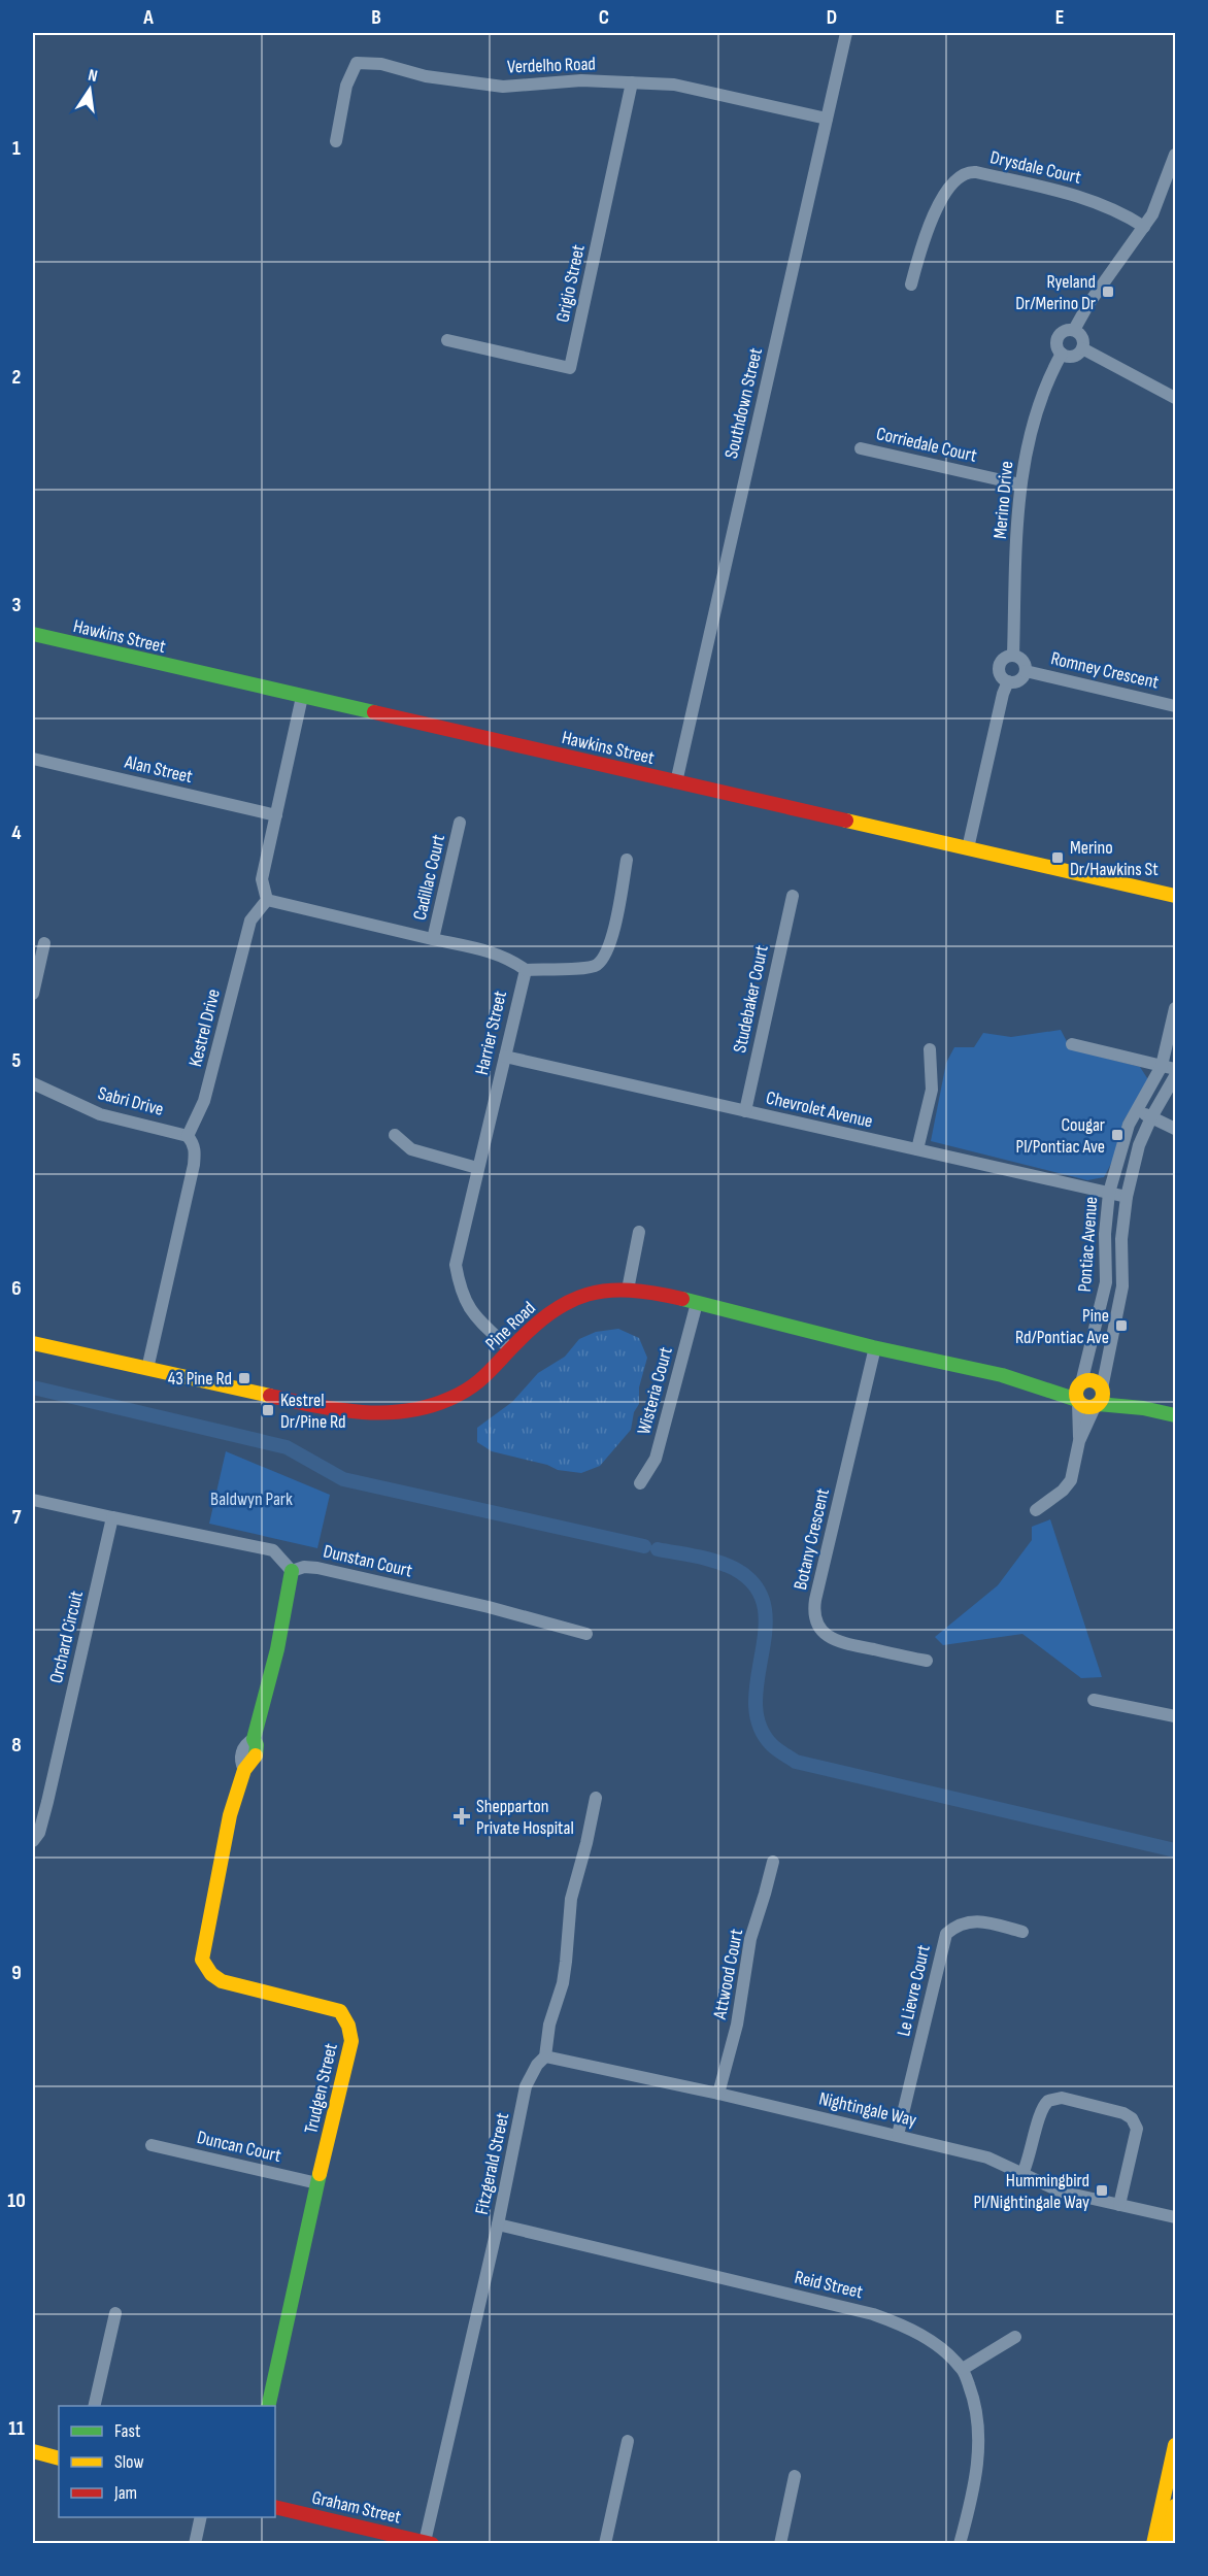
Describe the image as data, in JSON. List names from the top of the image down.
{
  "streets": {
    "street": [
      "Verdelho Road",
      "Drysdale Court",
      "Grigio Street",
      "Southdown Street",
      "Corriedale Court",
      "Merino Drive",
      "Hawkins Street",
      "Romney Crescent",
      "Alan Street",
      "Cadillac Court",
      "Studebaker Court",
      "Kestrel Drive",
      "Harrier Street",
      "Sabri Drive",
      "Chevrolet Avenue",
      "Pontiac Avenue",
      "Pine Road",
      "Wisteria Court",
      "Botany Crescent",
      "Dunstan Court",
      "Orchard Circuit",
      "Attwood Court",
      "Le Lievre Court",
      "Trudgen Street",
      "Nightingale Way",
      "Duncan Court",
      "Fitzgerald Street",
      "Reid Street",
      "Graham Street"
    ]
  },
  "crossings": [
    ["Verdelho Road", "Grigio Street"],
    ["Verdelho Road", "Southdown Street"],
    ["Southdown Street", "Hawkins Street"],
    ["Corriedale Court", "Merino Drive"],
    ["Merino Drive", "Romney Crescent"],
    ["Cadillac Court", "Harrier Street"],
    ["Studebaker Court", "Chevrolet Avenue"],
    ["Kestrel Drive", "Harrier Street"],
    ["Kestrel Drive", "Sabri Drive"],
    ["Harrier Street", "Chevrolet Avenue"],
    ["Harrier Street", "Pine Road"],
    ["Chevrolet Avenue", "Pontiac Avenue"],
    ["Pontiac Avenue", "Pine Road"],
    ["Pine Road", "Wisteria Court"],
    ["Pine Road", "Botany Crescent"],
    ["Dunstan Court", "Trudgen Street"],
    ["Attwood Court", "Nightingale Way"],
    ["Le Lievre Court", "Nightingale Way"],
    ["Trudgen Street", "Duncan Court"],
    ["Nightingale Way", "Fitzgerald Street"],
    ["Fitzgerald Street", "Reid Street"],
    ["Fitzgerald Street", "Graham Street"]
  ],
  "parks": ["Baldwyn Park"],
  "places": {
    "transit": [
      "Ryeland Dr/Merino Dr",
      "Merino Dr/Hawkins St",
      "Cougar Pl/Pontiac Ave",
      "Pine Rd/Pontiac Ave",
      "43 Pine Rd",
      "Kestrel Dr/Pine Rd",
      "Hummingbird Pl/Nightingale Way"
    ],
    "health": ["Shepparton Private Hospital"]
  },
  "legend": ["Fast", "Slow", "Jam"],
  "north": "top",
  "grid": {
    "columns": [
      "A",
      "B",
      "C",
      "D",
      "E"
    ],
    "rows": [
      "1",
      "2",
      "3",
      "4",
      "5",
      "6",
      "7",
      "8",
      "9",
      "10",
      "11"
    ]
  }
}
